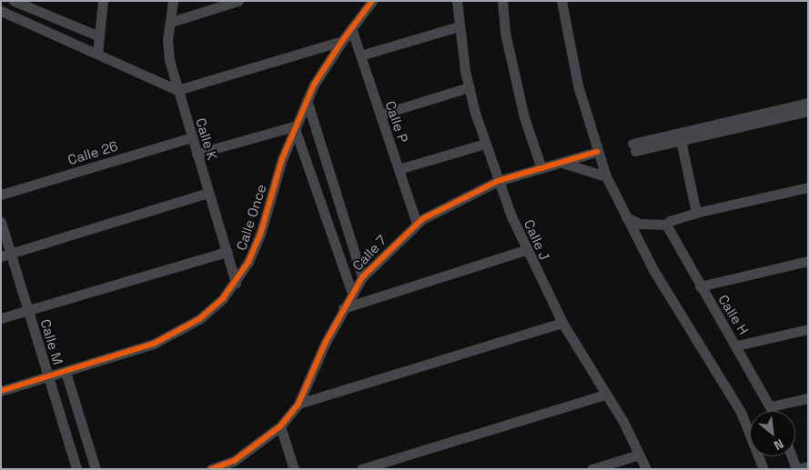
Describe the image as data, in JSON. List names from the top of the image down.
{
  "streets": {
    "street": [
      "Calle P",
      "Calle K",
      "Calle 26",
      "Calle Once",
      "Calle J",
      "Calle 7",
      "Calle H",
      "Calle M"
    ]
  },
  "crossings": [
    ["Calle P", "Calle Once"],
    ["Calle P", "Calle 7"],
    ["Calle K", "Calle 26"],
    ["Calle K", "Calle Once"],
    ["Calle Once", "Calle M"],
    ["Calle J", "Calle 7"]
  ],
  "north": "bottom right"
}
